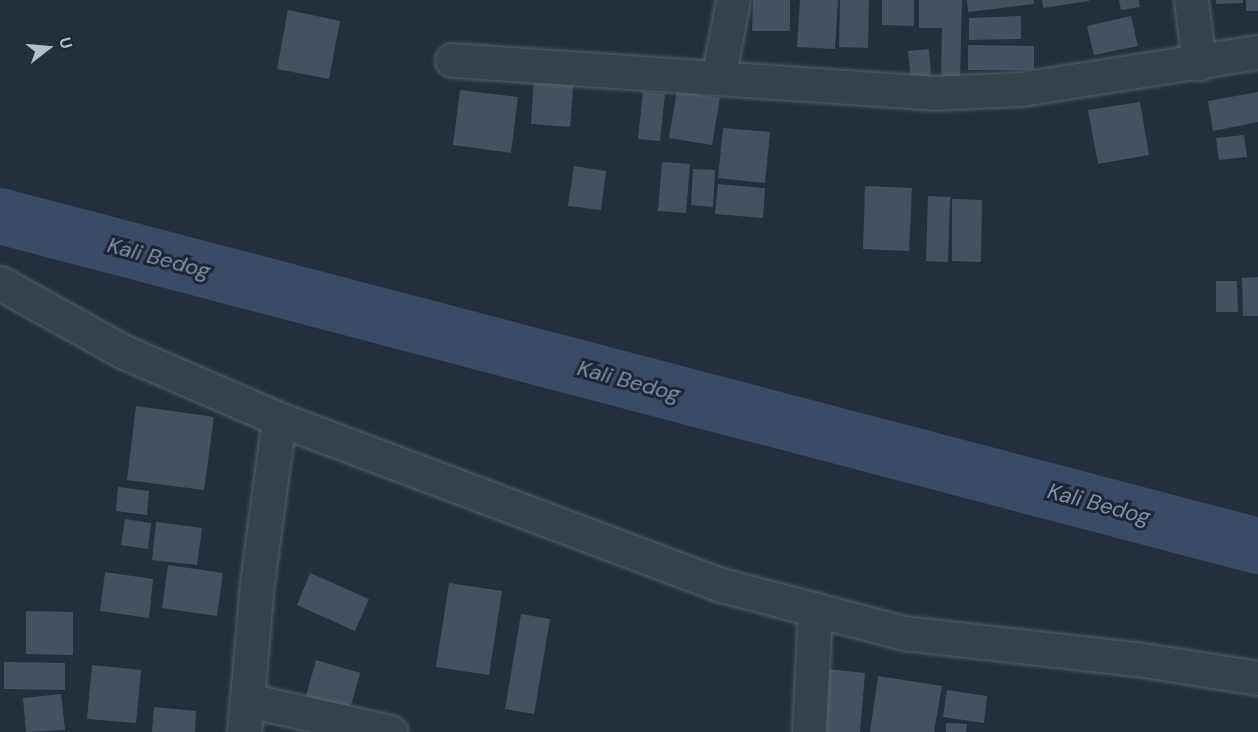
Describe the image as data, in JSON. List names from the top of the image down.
{
  "water": ["Kali Bedog"],
  "north": "right"
}
